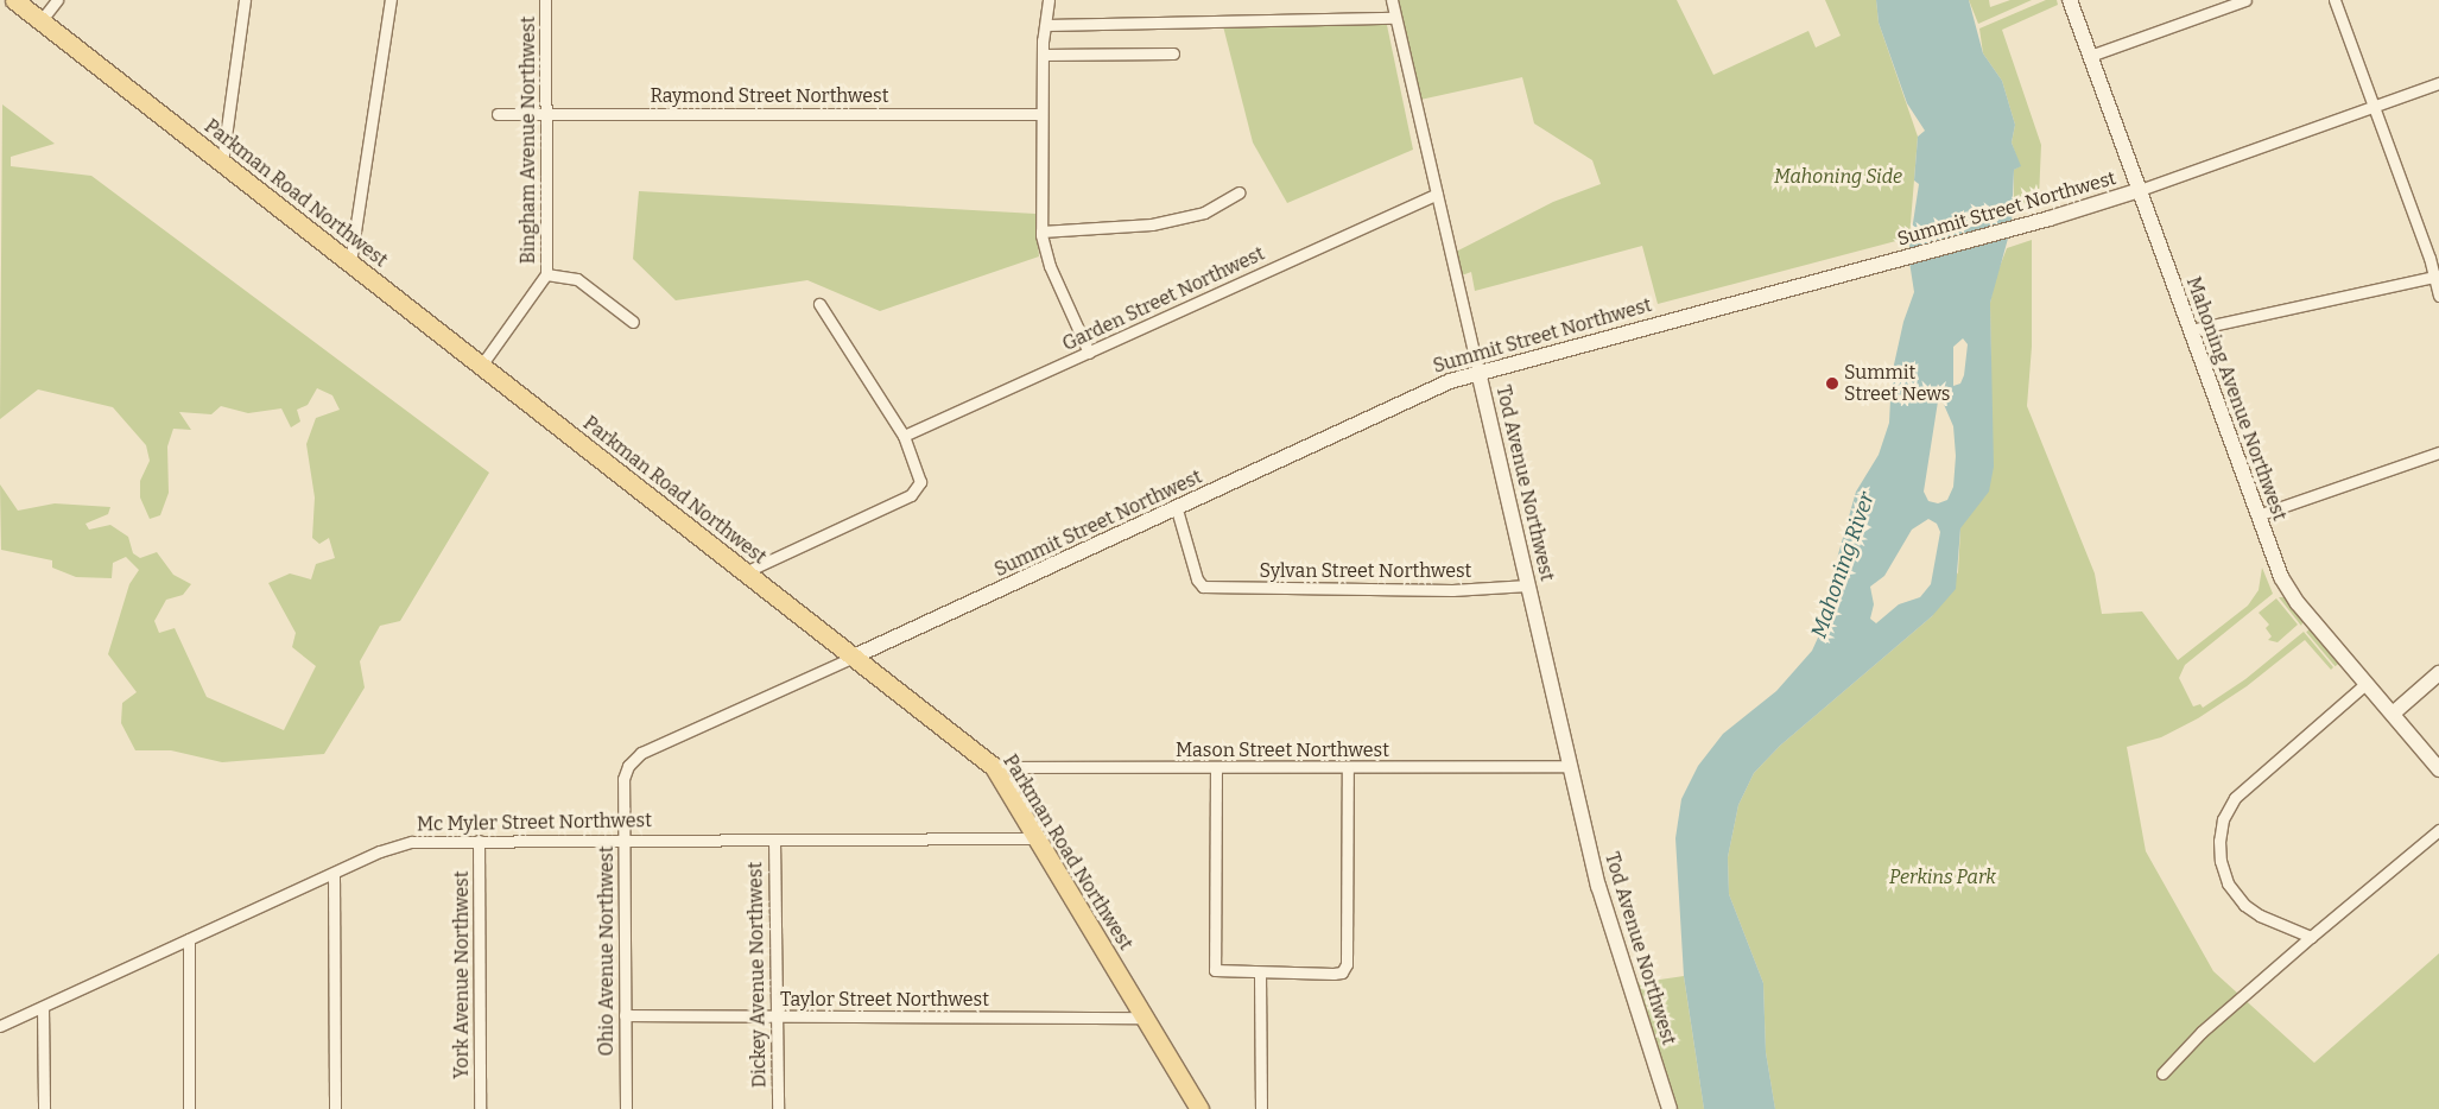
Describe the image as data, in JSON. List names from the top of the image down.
{
  "streets": {
    "main road": [
      "Parkman Road Northwest",
      "Summit Street Northwest",
      "Mahoning Avenue Northwest",
      "Tod Avenue Northwest"
    ],
    "street": [
      "Raymond Street Northwest",
      "Bingham Avenue Northwest",
      "Garden Street Northwest",
      "Sylvan Street Northwest",
      "Mason Street Northwest",
      "Mc Myler Street Northwest",
      "Ohio Avenue Northwest",
      "York Avenue Northwest",
      "Dickey Avenue Northwest",
      "Taylor Street Northwest"
    ]
  },
  "crossings": [
    ["Raymond Street Northwest", "Bingham Avenue Northwest"],
    ["Bingham Avenue Northwest", "Parkman Road Northwest"],
    ["Parkman Road Northwest", "Summit Street Northwest"],
    ["Parkman Road Northwest", "Mason Street Northwest"],
    ["Parkman Road Northwest", "Mc Myler Street Northwest"],
    ["Parkman Road Northwest", "Taylor Street Northwest"],
    ["Summit Street Northwest", "Mahoning Avenue Northwest"],
    ["Summit Street Northwest", "Tod Avenue Northwest"],
    ["Summit Street Northwest", "Sylvan Street Northwest"],
    ["Summit Street Northwest", "Ohio Avenue Northwest"],
    ["Garden Street Northwest", "Tod Avenue Northwest"],
    ["Tod Avenue Northwest", "Sylvan Street Northwest"],
    ["Tod Avenue Northwest", "Mason Street Northwest"],
    ["Mc Myler Street Northwest", "Ohio Avenue Northwest"],
    ["Mc Myler Street Northwest", "York Avenue Northwest"],
    ["Mc Myler Street Northwest", "Dickey Avenue Northwest"],
    ["Ohio Avenue Northwest", "Taylor Street Northwest"],
    ["Dickey Avenue Northwest", "Taylor Street Northwest"]
  ],
  "water": ["Mahoning River"],
  "parks": ["Mahoning Side", "Perkins Park"],
  "places": ["Summit Street News"]
}
